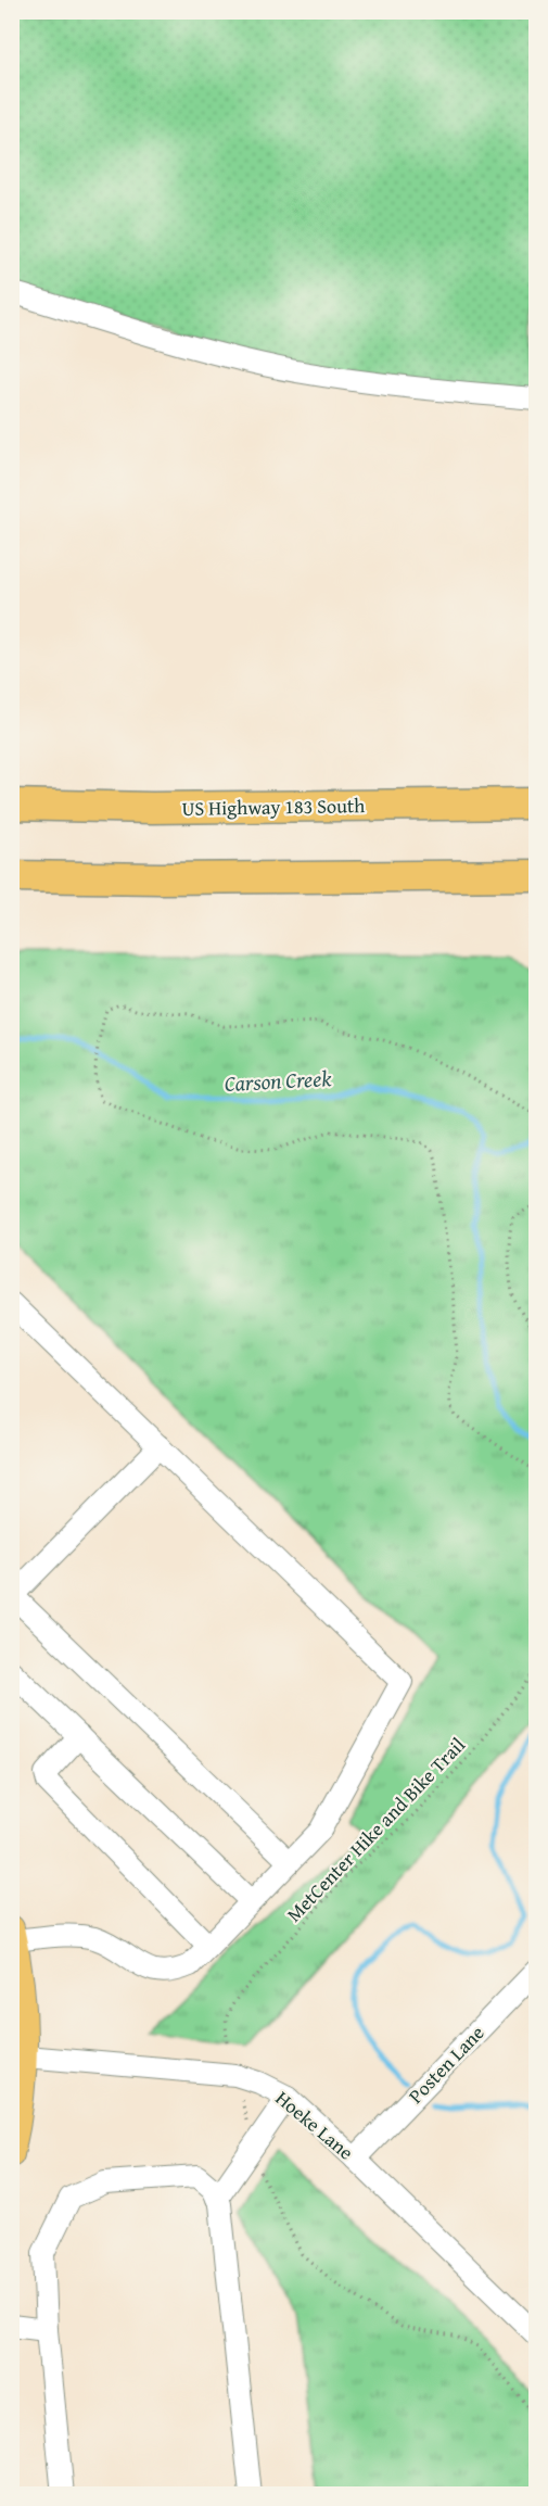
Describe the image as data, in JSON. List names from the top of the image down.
{
  "streets": {
    "highway": ["US Highway 183 South"],
    "street": ["Posten Lane", "Hoeke Lane"],
    "path": ["MetCenter Hike and Bike Trail"]
  },
  "crossings": [
    ["Posten Lane", "Hoeke Lane"]
  ],
  "water": ["Carson Creek"]
}
